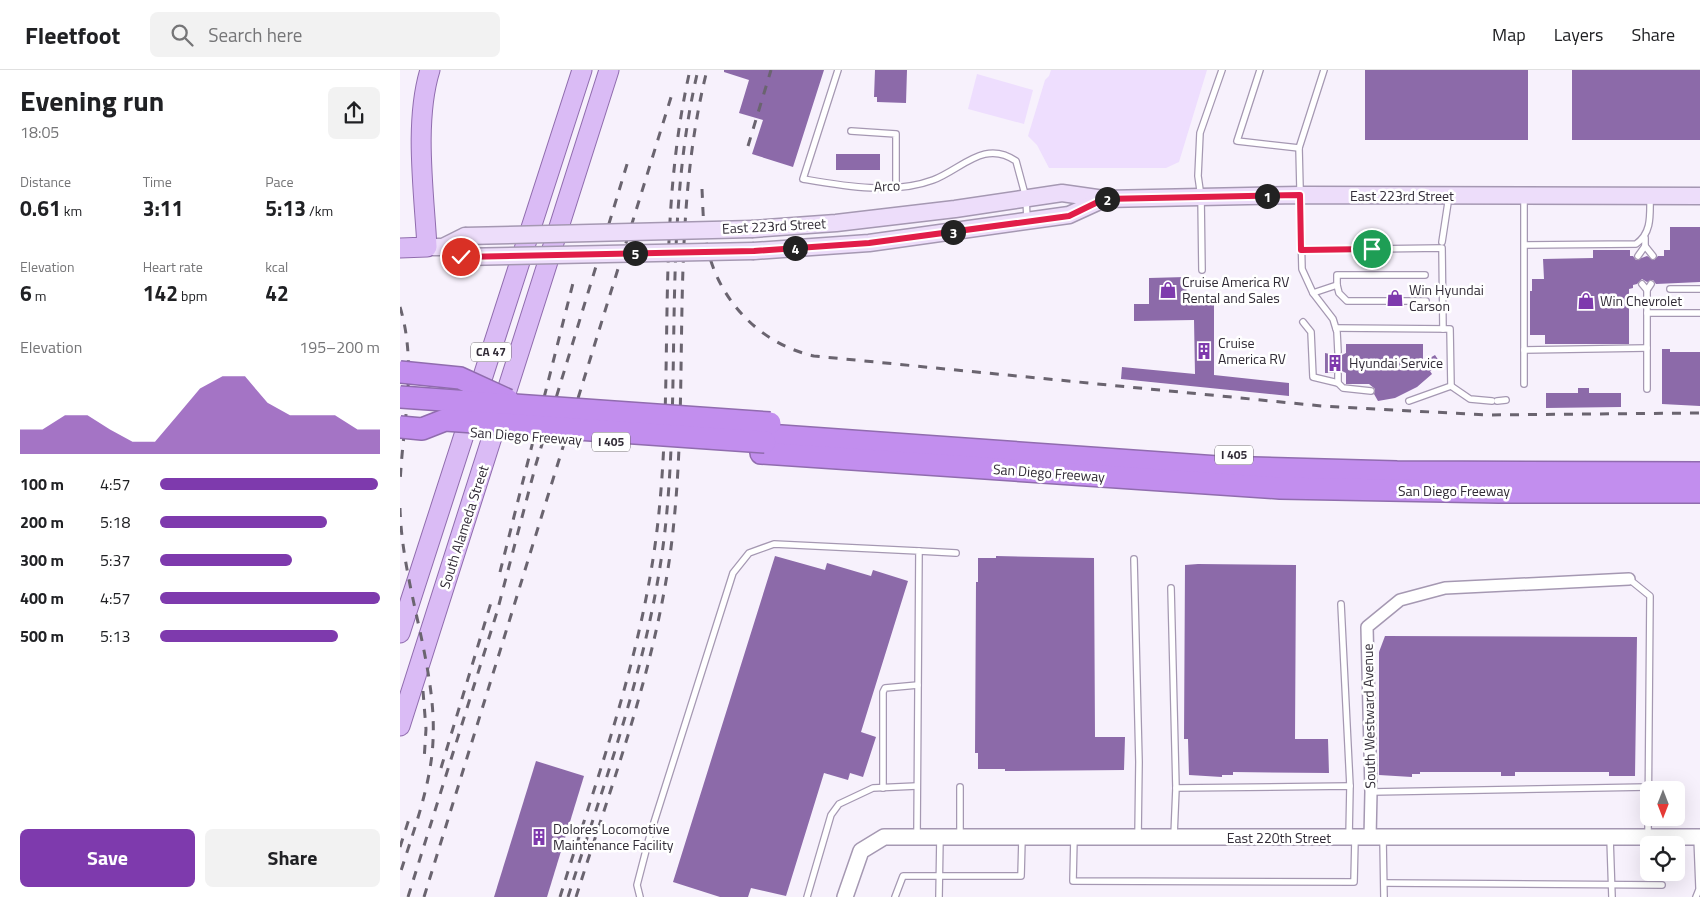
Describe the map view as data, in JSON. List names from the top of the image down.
{
  "streets": {
    "highway": ["San Diego Freeway", "I 405"],
    "main road": ["East 223rd Street", "CA 47", "South Alameda Street"],
    "street": ["South Westward Avenue", "East 220th Street"],
    "lane": ["Arco"]
  },
  "crossings": [
    ["Arco", "East 223rd Street"],
    ["South Westward Avenue", "East 220th Street"]
  ],
  "places": {
    "shop": ["Cruise America RV Rental and Sales", "Win Hyundai Carson", "Win Chevrolet"],
    "building": ["Cruise America RV", "Hyundai Service", "Dolores Locomotive Maintenance Facility"]
  },
  "north": "bottom",
  "page": {
    "header": "Fleetfoot",
    "search": "Search here",
    "nav": ["Map", "Layers", "Share"],
    "heading": ["Evening run", "18:05"],
    "stats": [
      ["Distance", "0.61 km"],
      ["Time", "3:11"],
      ["Pace", "5:13 /km"],
      ["Elevation", "6 m"],
      ["Heart rate", "142 bpm"],
      ["kcal", "42"]
    ],
    "pins": [
      "1",
      "2",
      "3",
      "4",
      "5"
    ],
    "chart": ["Elevation", "195–200 m"],
    "list": [
      {
        "name": "100 m",
        "note": "4:57"
      },
      {
        "name": "200 m",
        "note": "5:18"
      },
      {
        "name": "300 m",
        "note": "5:37"
      },
      {
        "name": "400 m",
        "note": "4:57"
      },
      {
        "name": "500 m",
        "note": "5:13"
      }
    ],
    "buttons": ["Save", "Share"]
  }
}
